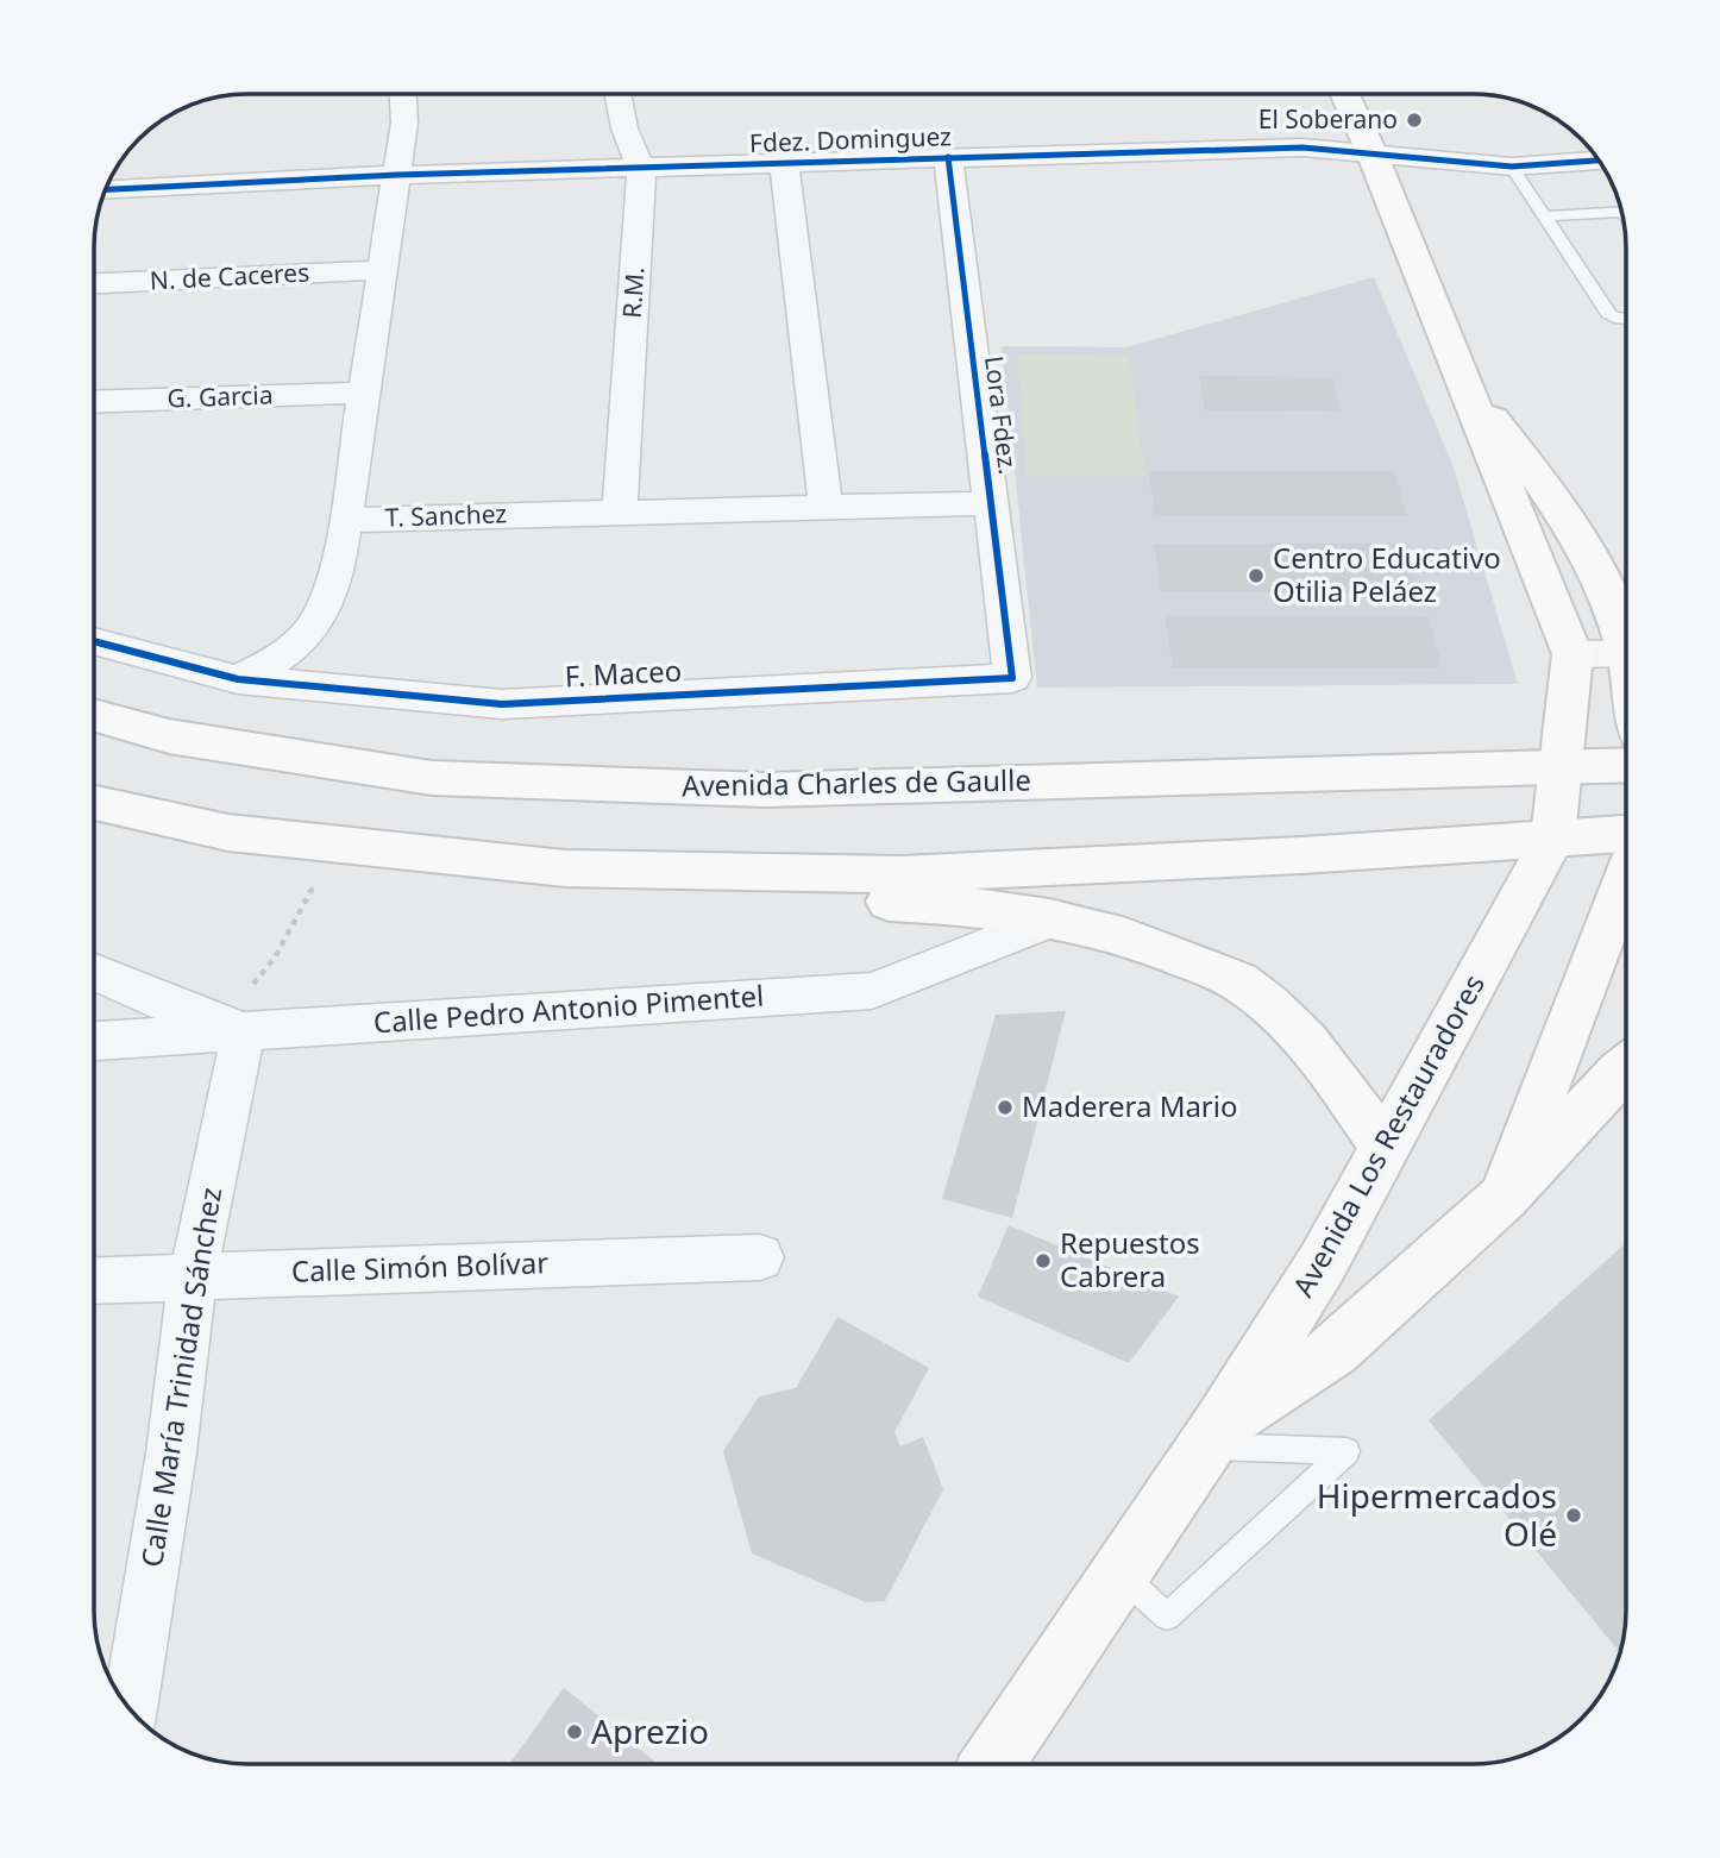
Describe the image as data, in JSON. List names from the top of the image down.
{
  "streets": {
    "main road": ["Avenida Charles de Gaulle", "Avenida Los Restauradores"],
    "street": [
      "Fdez. Dominguez",
      "N. de Caceres",
      "R.M.",
      "G. Garcia",
      "Lora Fdez.",
      "T. Sanchez",
      "F. Maceo",
      "Calle Pedro Antonio Pimentel",
      "Calle Simón Bolívar",
      "Calle María Trinidad Sánchez"
    ]
  },
  "crossings": [
    ["Fdez. Dominguez", "R.M."],
    ["Fdez. Dominguez", "Lora Fdez."],
    ["Fdez. Dominguez", "T. Sanchez"],
    ["N. de Caceres", "T. Sanchez"],
    ["R.M.", "T. Sanchez"],
    ["G. Garcia", "T. Sanchez"],
    ["Lora Fdez.", "T. Sanchez"],
    ["Lora Fdez.", "F. Maceo"],
    ["Calle Pedro Antonio Pimentel", "Calle María Trinidad Sánchez"],
    ["Calle Simón Bolívar", "Calle María Trinidad Sánchez"]
  ],
  "places": [
    "El Soberano",
    "Centro Educativo Otilia Peláez",
    "Maderera Mario",
    "Repuestos Cabrera",
    "Hipermercados Olé",
    "Aprezio"
  ]
}
